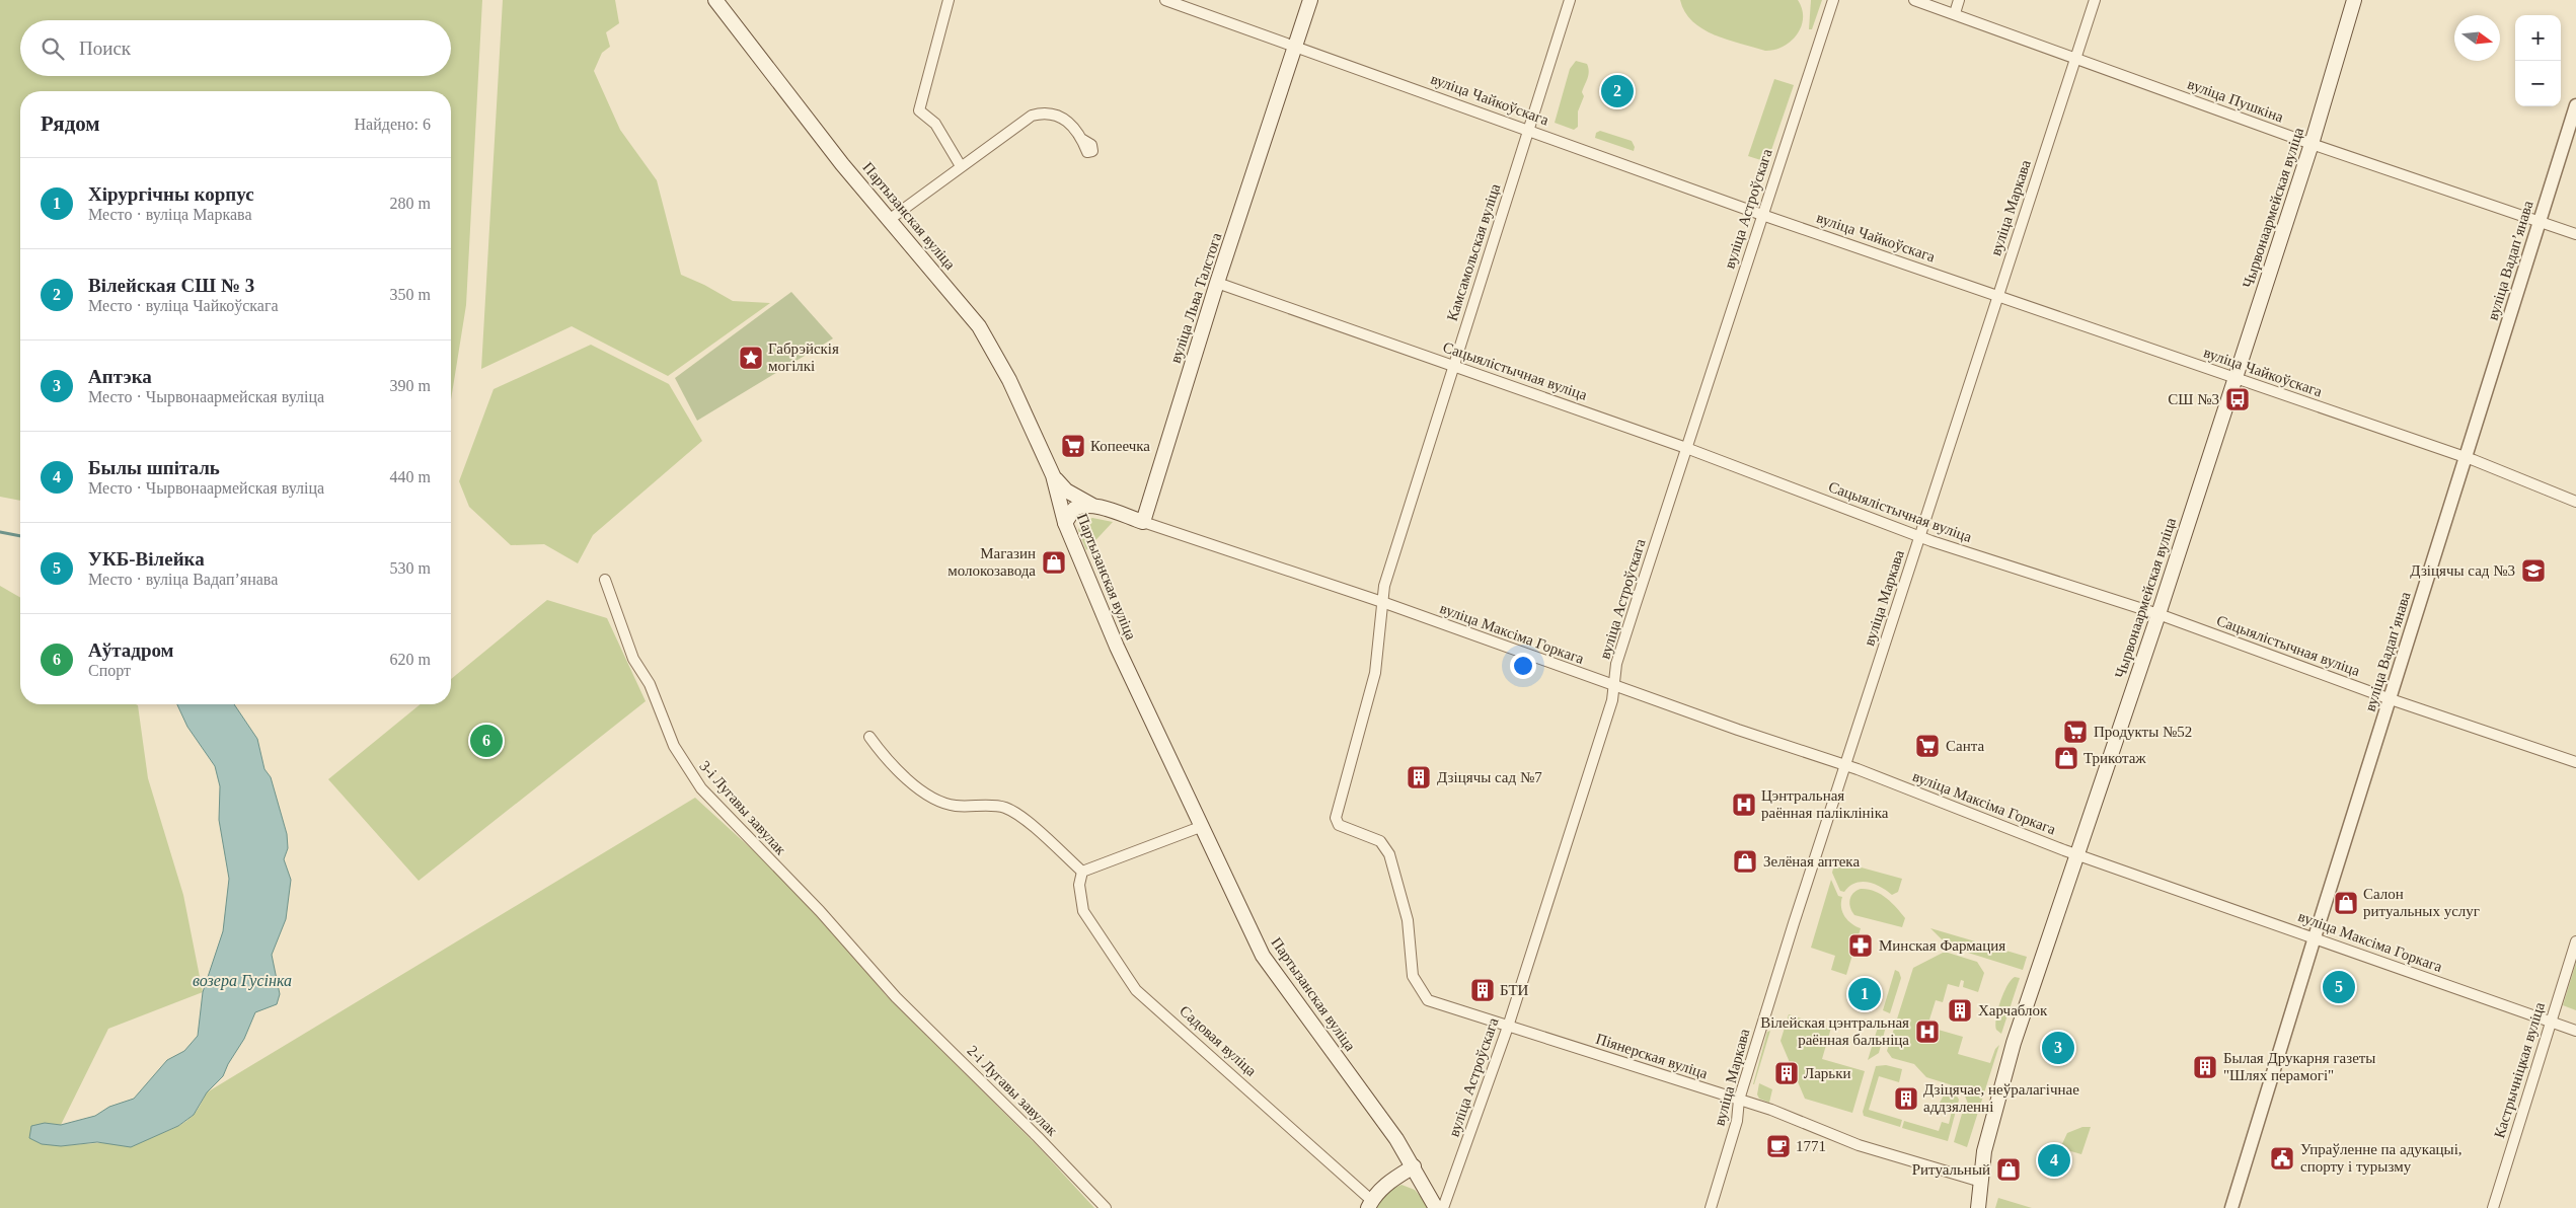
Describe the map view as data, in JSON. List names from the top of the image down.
{
  "streets": {
    "main road": ["Чырвонаармейская вуліца", "Партызанская вуліца", "вуліца Льва Талстога"],
    "street": [
      "вуліца Чайкоўскага",
      "вуліца Пушкіна",
      "вуліца Маркава",
      "вуліца Астроўскага",
      "Камсамольская вуліца",
      "вуліца Вадапʼянава",
      "Сацыялістычная вуліца",
      "вуліца Максіма Горкага",
      "3-і Лугавы завулак",
      "Садовая вуліца",
      "Піянерская вуліца",
      "Кастрычніцкая вуліца",
      "2-і Лугавы завулак"
    ]
  },
  "crossings": [
    ["вуліца Чайкоўскага", "вуліца Маркава"],
    ["вуліца Чайкоўскага", "Чырвонаармейская вуліца"],
    ["вуліца Чайкоўскага", "вуліца Астроўскага"],
    ["вуліца Чайкоўскага", "Камсамольская вуліца"],
    ["вуліца Чайкоўскага", "вуліца Вадапʼянава"],
    ["вуліца Чайкоўскага", "вуліца Льва Талстога"],
    ["вуліца Пушкіна", "вуліца Маркава"],
    ["вуліца Пушкіна", "Чырвонаармейская вуліца"],
    ["вуліца Пушкіна", "вуліца Вадапʼянава"],
    ["вуліца Маркава", "Сацыялістычная вуліца"],
    ["вуліца Маркава", "вуліца Максіма Горкага"],
    ["вуліца Маркава", "Піянерская вуліца"],
    ["Чырвонаармейская вуліца", "Сацыялістычная вуліца"],
    ["Чырвонаармейская вуліца", "вуліца Максіма Горкага"],
    ["Чырвонаармейская вуліца", "Піянерская вуліца"],
    ["вуліца Астроўскага", "Сацыялістычная вуліца"],
    ["вуліца Астроўскага", "вуліца Максіма Горкага"],
    ["вуліца Астроўскага", "Піянерская вуліца"],
    ["Камсамольская вуліца", "Сацыялістычная вуліца"],
    ["Камсамольская вуліца", "вуліца Максіма Горкага"],
    ["Камсамольская вуліца", "Піянерская вуліца"],
    ["вуліца Вадапʼянава", "Сацыялістычная вуліца"],
    ["вуліца Вадапʼянава", "вуліца Максіма Горкага"],
    ["вуліца Льва Талстога", "Сацыялістычная вуліца"],
    ["вуліца Льва Талстога", "вуліца Максіма Горкага"],
    ["вуліца Максіма Горкага", "Піянерская вуліца"],
    ["вуліца Максіма Горкага", "Кастрычніцкая вуліца"],
    ["3-і Лугавы завулак", "2-і Лугавы завулак"]
  ],
  "water": ["возера Гусінка"],
  "places": {
    "place": ["Габрэйскія могілкі"],
    "bus stop": ["СШ №3"],
    "supermarket": ["Копеечка", "Продукты №52", "Санта"],
    "shop": [
      "Магазин молокозавода",
      "Трикотаж",
      "Зелёная аптека",
      "Салон ритуальных услуг",
      "Ритуальный"
    ],
    "school or university": ["Дзіцячы сад №3"],
    "building": [
      "Дзіцячы сад №7",
      "БТИ",
      "Харчаблок",
      "Былая Друкарня газеты \"Шлях перамогі\"",
      "Ларьки",
      "Дзіцячае, неўралагічнае аддзяленні"
    ],
    "hospital": ["Цэнтральная раённая паліклініка", "Вілейская цэнтральная раённая бальніца"],
    "pharmacy": ["Минская Фармация"],
    "cafe": ["1771"],
    "public building": ["Упраўленне па адукацыі, спорту і турызму"]
  },
  "north": "right",
  "page": {
    "map_buttons": ["+", "−"],
    "search": "Поиск",
    "pins": [
      "2",
      "6",
      "5",
      "1",
      "3",
      "4"
    ],
    "heading": ["Рядом", "Найдено: 6"],
    "list": [
      {
        "mark": "1",
        "name": "Хірургічны корпус",
        "note": "Место · вуліца Маркава",
        "value": "280 m"
      },
      {
        "mark": "2",
        "name": "Вілейская СШ № 3",
        "note": "Место · вуліца Чайкоўскага",
        "value": "350 m"
      },
      {
        "mark": "3",
        "name": "Аптэка",
        "note": "Место · Чырвонаармейская вуліца",
        "value": "390 m"
      },
      {
        "mark": "4",
        "name": "Былы шпіталь",
        "note": "Место · Чырвонаармейская вуліца",
        "value": "440 m"
      },
      {
        "mark": "5",
        "name": "УКБ-Вілейка",
        "note": "Место · вуліца Вадапʼянава",
        "value": "530 m"
      },
      {
        "mark": "6",
        "name": "Аўтадром",
        "note": "Спорт",
        "value": "620 m"
      }
    ]
  }
}
